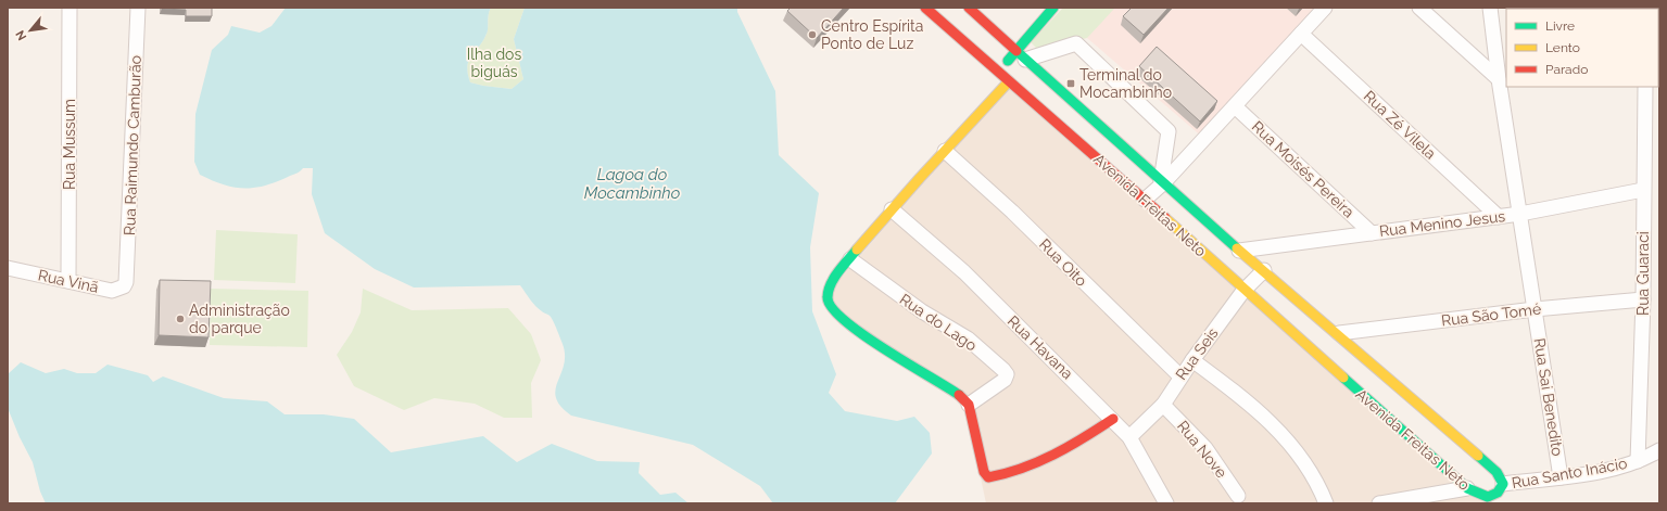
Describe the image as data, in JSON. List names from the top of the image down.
{
  "streets": {
    "main road": ["Avenida Freitas Neto"],
    "street": [
      "Rua Zé Vilela",
      "Rua Mussum",
      "Rua Raimundo Camburão",
      "Rua Moisés Pereira",
      "Rua Menino Jesus",
      "Rua Oito",
      "Rua Guaraci",
      "Rua Vinã",
      "Rua São Tomé",
      "Rua do Lago",
      "Rua Havana",
      "Rua Seis",
      "Rua Sai Benedito",
      "Rua Nove",
      "Rua Santo Inácio"
    ]
  },
  "crossings": [
    ["Rua Zé Vilela", "Rua Menino Jesus"],
    ["Rua Mussum", "Rua Vinã"],
    ["Rua Raimundo Camburão", "Rua Vinã"],
    ["Rua Moisés Pereira", "Rua Menino Jesus"],
    ["Avenida Freitas Neto", "Rua Menino Jesus"],
    ["Avenida Freitas Neto", "Rua São Tomé"],
    ["Avenida Freitas Neto", "Rua Seis"],
    ["Avenida Freitas Neto", "Rua Santo Inácio"],
    ["Rua Menino Jesus", "Rua Guaraci"],
    ["Rua Menino Jesus", "Rua Sai Benedito"],
    ["Rua Oito", "Rua Seis"],
    ["Rua Guaraci", "Rua São Tomé"],
    ["Rua Guaraci", "Rua Santo Inácio"],
    ["Rua São Tomé", "Rua Sai Benedito"],
    ["Rua Havana", "Rua Seis"],
    ["Rua Seis", "Rua Nove"],
    ["Rua Sai Benedito", "Rua Santo Inácio"]
  ],
  "water": ["Lagoa do Mocambinho"],
  "parks": ["Ilha dos biguás"],
  "places": {
    "other": ["Centro Espírita Ponto de Luz", "Administração do parque"],
    "transit": ["Terminal do Mocambinho"]
  },
  "legend": ["Livre", "Lento", "Parado"],
  "north": "bottom left"
}
